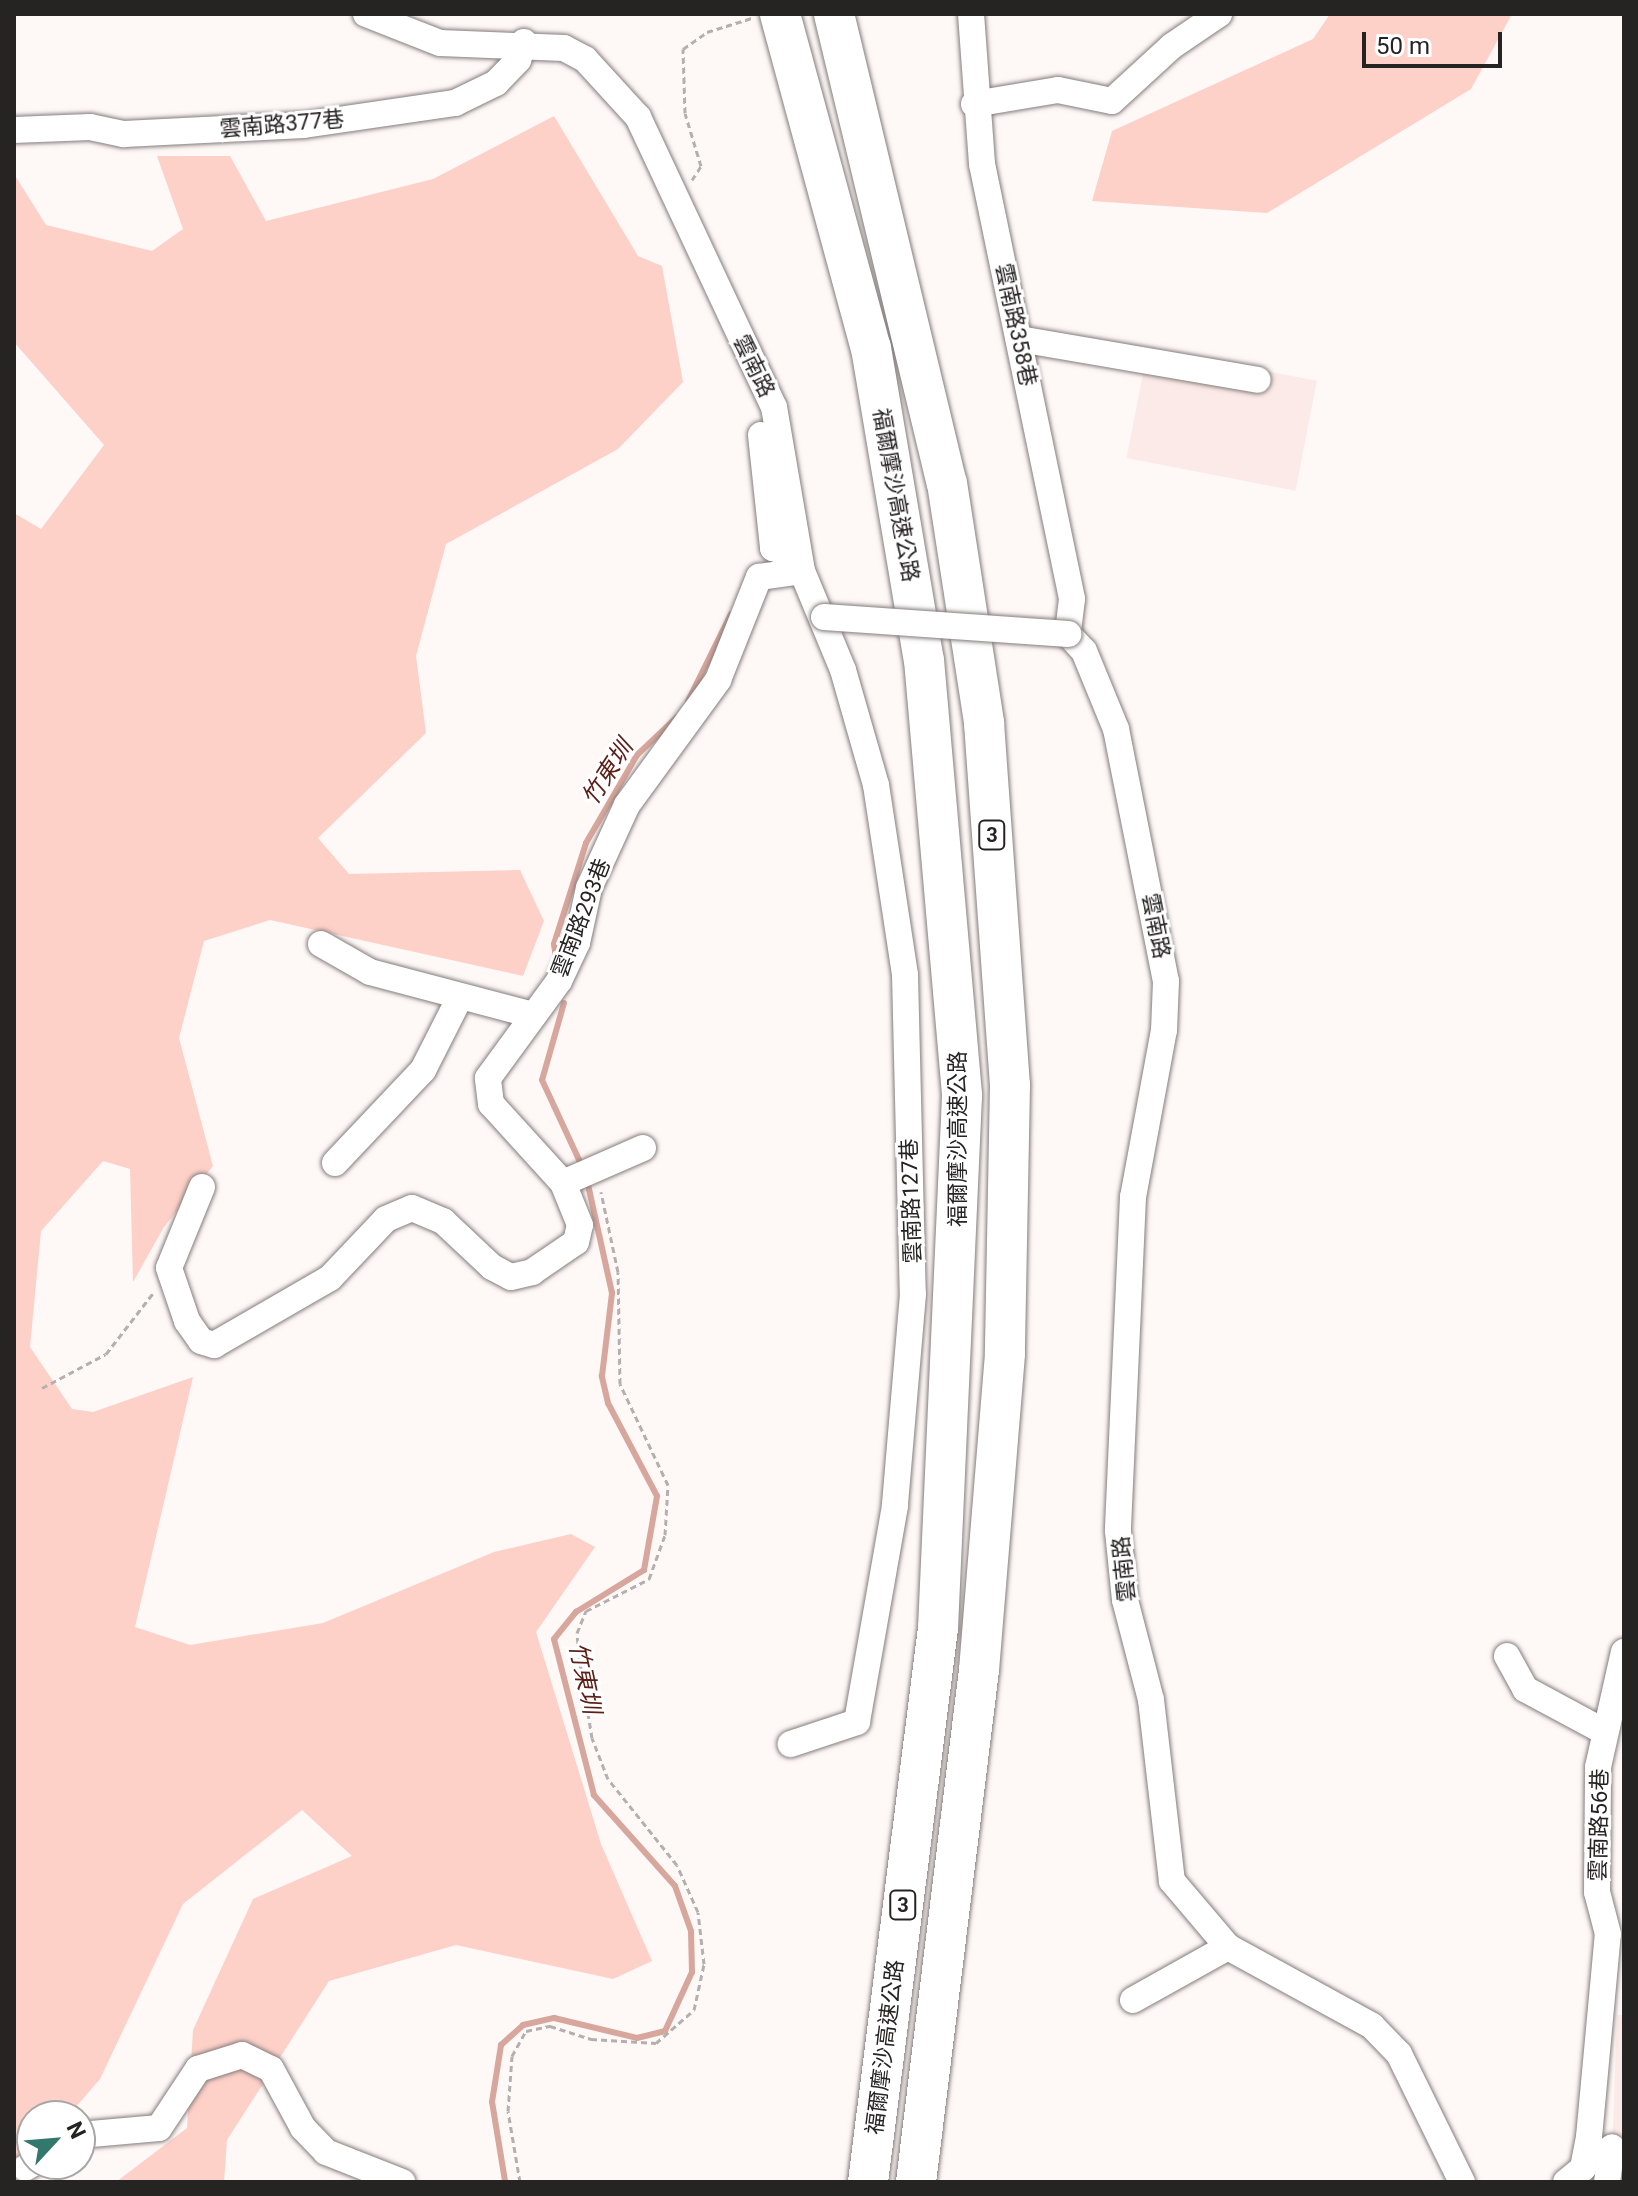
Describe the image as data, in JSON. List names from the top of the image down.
{
  "streets": {
    "highway": ["福爾摩沙高速公路", "3"],
    "street": [
      "雲南路377巷",
      "雲南路358巷",
      "雲南路",
      "雲南路293巷",
      "雲南路127巷",
      "雲南路56巷"
    ]
  },
  "crossings": [
    ["雲南路377巷", "雲南路"],
    ["雲南路358巷", "雲南路"],
    ["雲南路", "雲南路293巷"],
    ["雲南路", "雲南路127巷"]
  ],
  "water": ["竹東圳"],
  "scale_bar": "50 m",
  "north": "top right"
}
